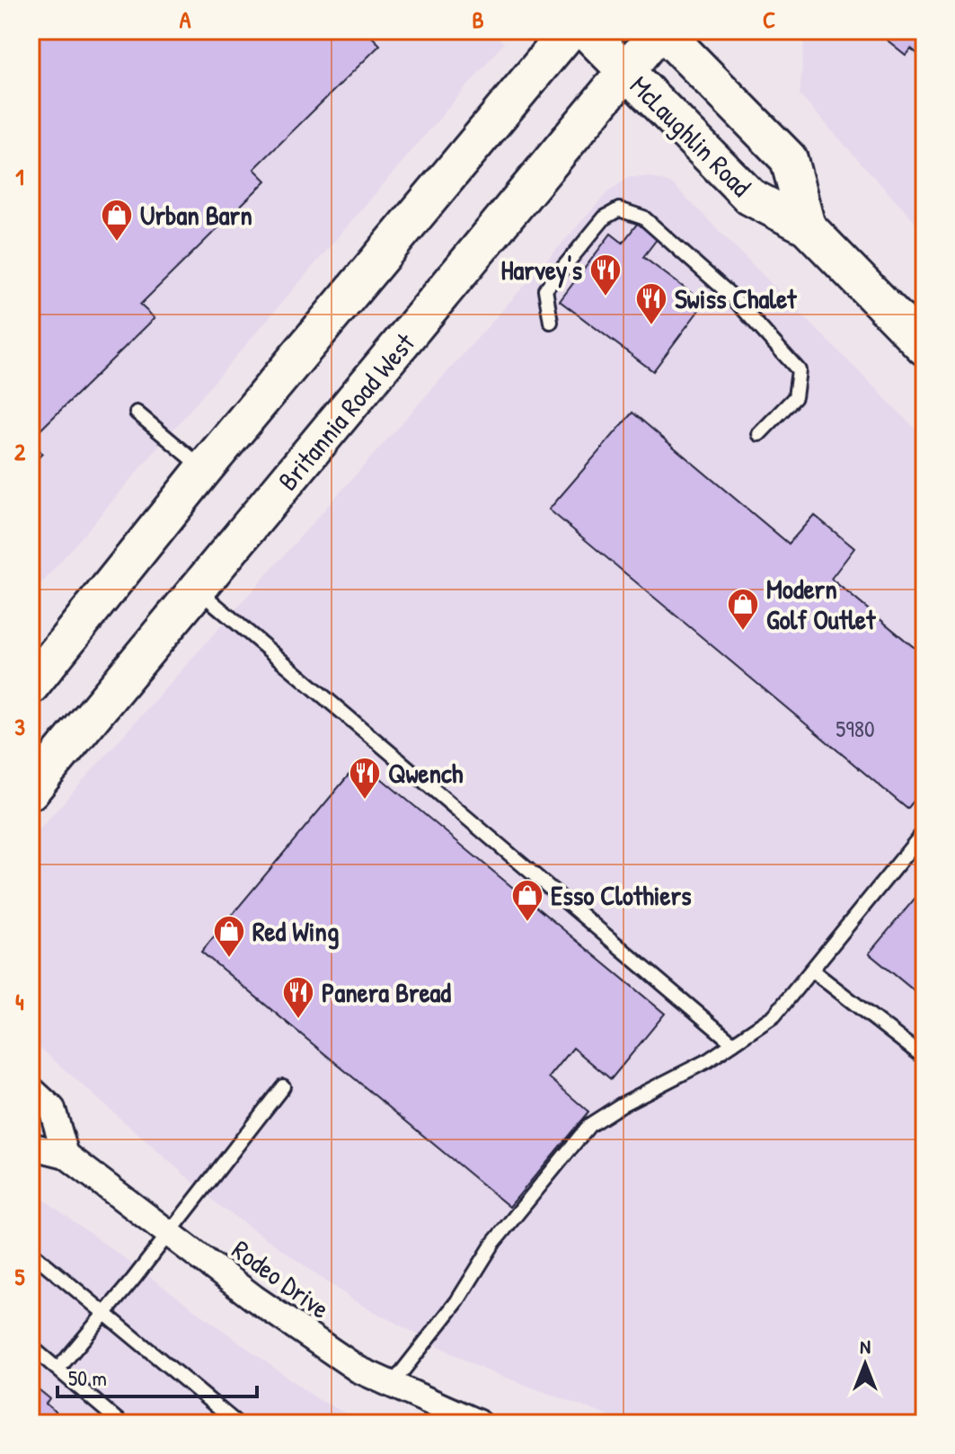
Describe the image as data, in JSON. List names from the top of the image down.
{
  "streets": {
    "main road": ["McLaughlin Road", "Britannia Road West"],
    "street": ["Rodeo Drive"]
  },
  "crossings": [
    ["McLaughlin Road", "Britannia Road West"]
  ],
  "places": {
    "shop": [
      "Urban Barn",
      "Modern Golf Outlet",
      "Esso Clothiers",
      "Red Wing"
    ],
    "restaurant": [
      "Harvey's",
      "Swiss Chalet",
      "Qwench",
      "Panera Bread"
    ]
  },
  "house_numbers": ["5980"],
  "scale_bar": "50 m",
  "north": "top",
  "grid": {
    "columns": ["A", "B", "C"],
    "rows": [
      "1",
      "2",
      "3",
      "4",
      "5"
    ]
  }
}
